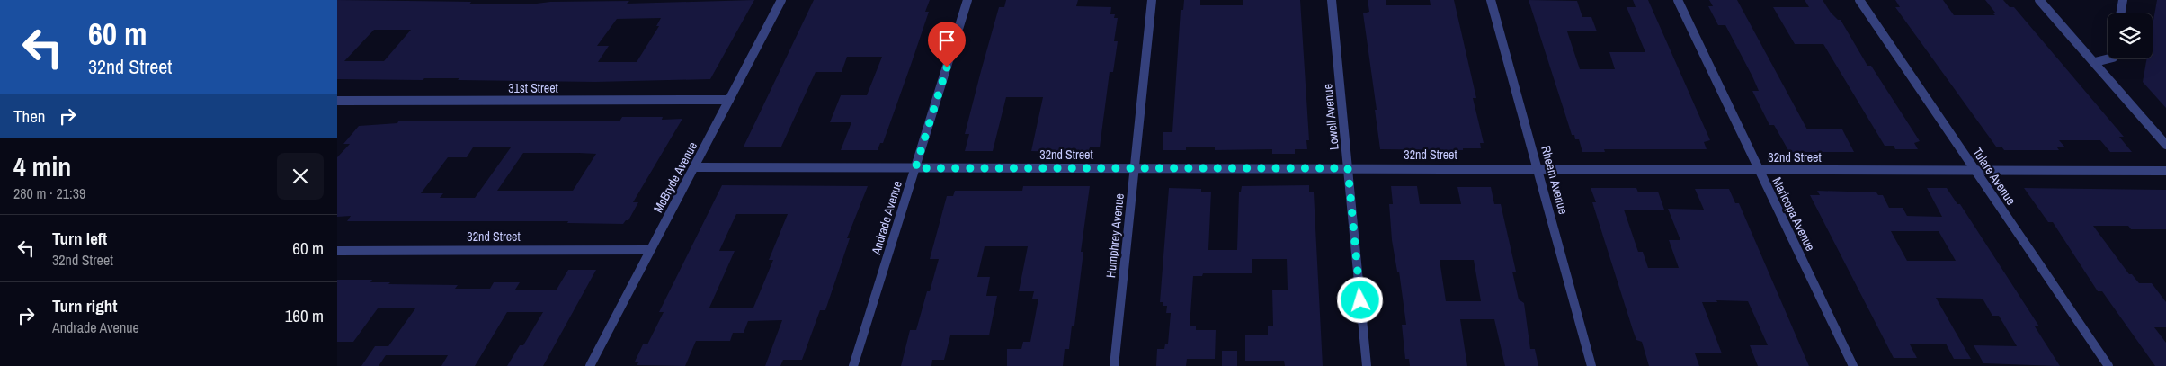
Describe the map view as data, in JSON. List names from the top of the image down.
{
  "streets": {
    "street": [
      "31st Street",
      "Lowell Avenue",
      "32nd Street",
      "Tulare Avenue",
      "McBryde Avenue",
      "Rheem Avenue",
      "Maricopa Avenue",
      "Andrade Avenue",
      "Humphrey Avenue"
    ]
  },
  "crossings": [
    ["31st Street", "McBryde Avenue"],
    ["Lowell Avenue", "32nd Street"],
    ["32nd Street", "Tulare Avenue"],
    ["32nd Street", "McBryde Avenue"],
    ["32nd Street", "Rheem Avenue"],
    ["32nd Street", "Maricopa Avenue"],
    ["32nd Street", "Andrade Avenue"],
    ["32nd Street", "Humphrey Avenue"]
  ],
  "page": {
    "turn": ["60 m", "32nd Street"],
    "then": "Then",
    "heading": ["4 min", "280 m · 21:39"],
    "list": [
      {
        "name": "Turn left",
        "note": "32nd Street",
        "value": "60 m"
      },
      {
        "name": "Turn right",
        "note": "Andrade Avenue",
        "value": "160 m"
      }
    ]
  }
}
